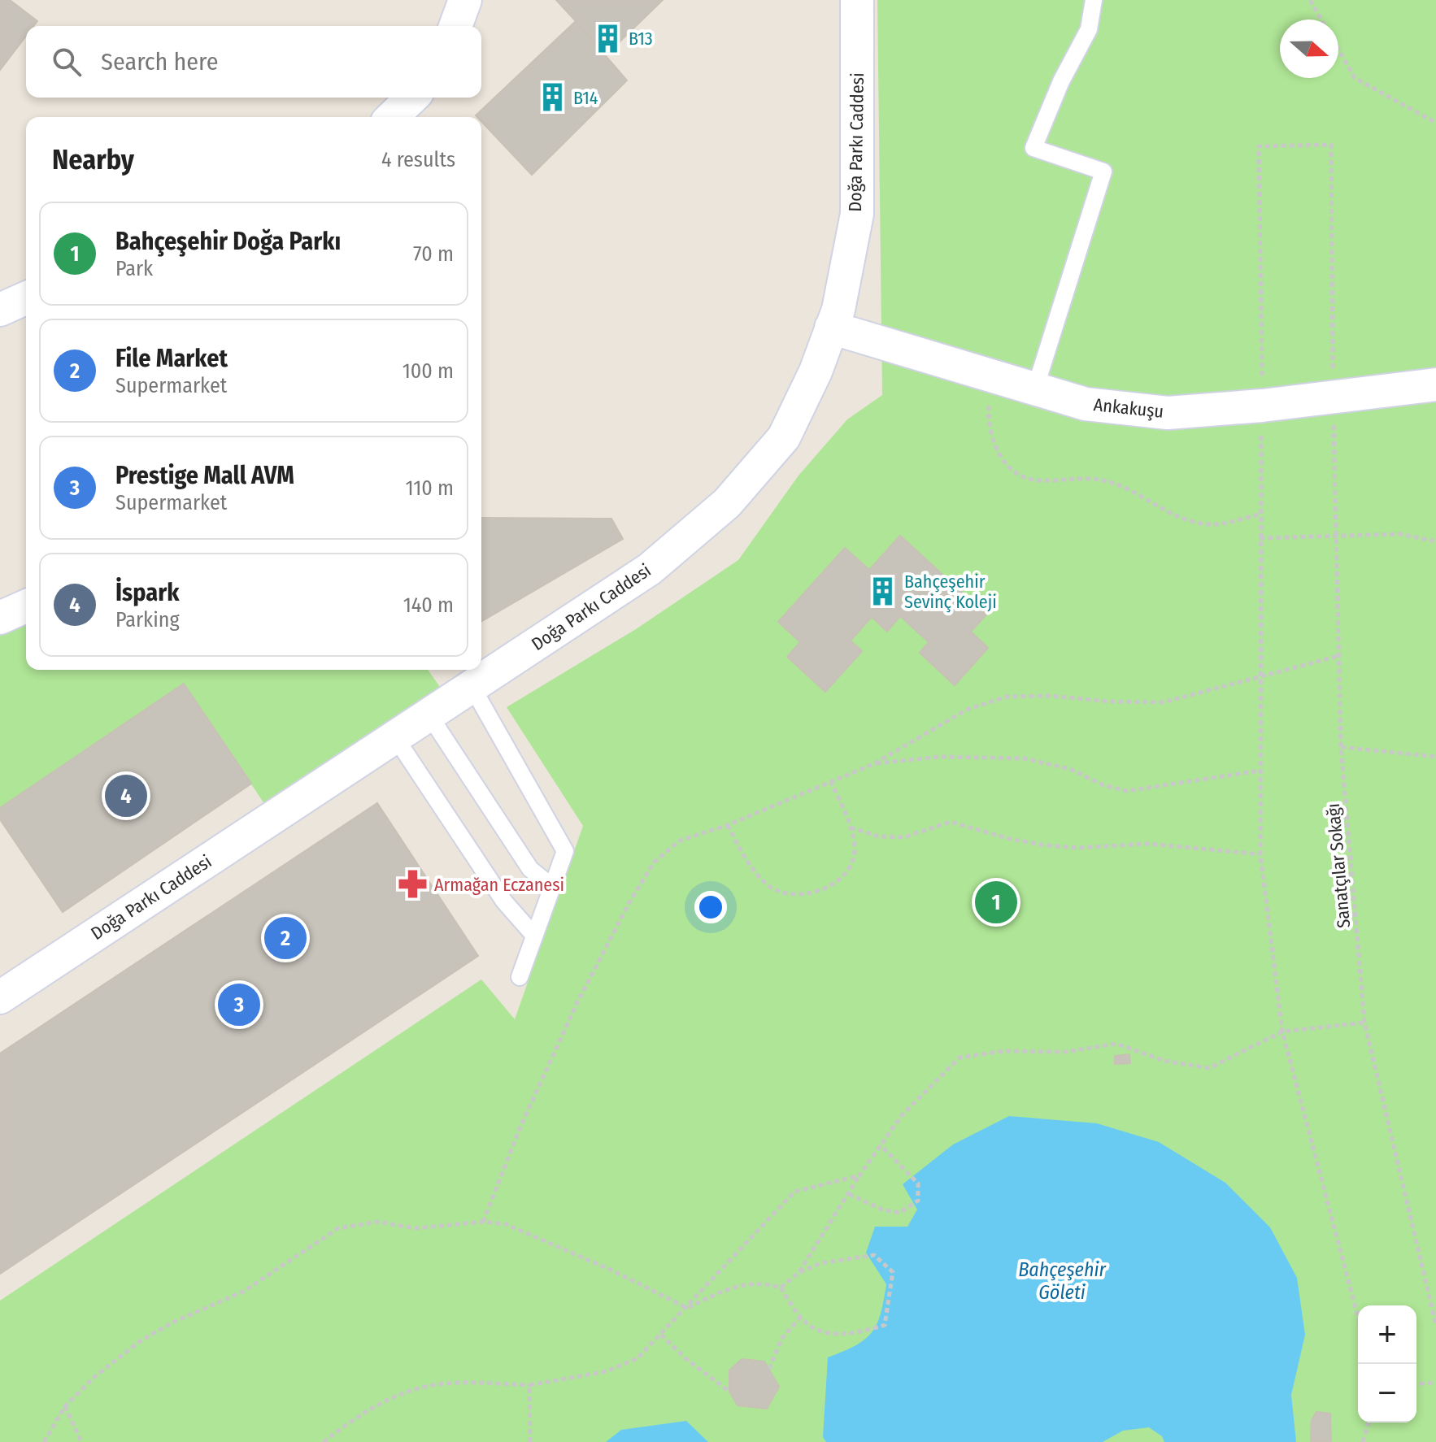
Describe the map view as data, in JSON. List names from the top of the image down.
{
  "streets": {
    "street": ["Doğa Parkı Caddesi", "Ankakuşu"],
    "path": ["Sanatçılar Sokağı"]
  },
  "crossings": [
    ["Doğa Parkı Caddesi", "Ankakuşu"],
    ["Ankakuşu", "Sanatçılar Sokağı"]
  ],
  "water": ["Bahçeşehir Göleti"],
  "places": {
    "building": ["B13", "B14", "Bahçeşehir Sevinç Koleji"],
    "pharmacy": ["Armağan Eczanesi"]
  },
  "north": "right",
  "page": {
    "search": "Search here",
    "heading": ["Nearby", "4 results"],
    "list": [
      {
        "mark": "1",
        "name": "Bahçeşehir Doğa Parkı",
        "note": "Park",
        "value": "70 m"
      },
      {
        "mark": "2",
        "name": "File Market",
        "note": "Supermarket",
        "value": "100 m"
      },
      {
        "mark": "3",
        "name": "Prestige Mall AVM",
        "note": "Supermarket",
        "value": "110 m"
      },
      {
        "mark": "4",
        "name": "İspark",
        "note": "Parking",
        "value": "140 m"
      }
    ],
    "pins": [
      "4",
      "1",
      "2",
      "3"
    ],
    "map_buttons": ["+", "−"]
  }
}
